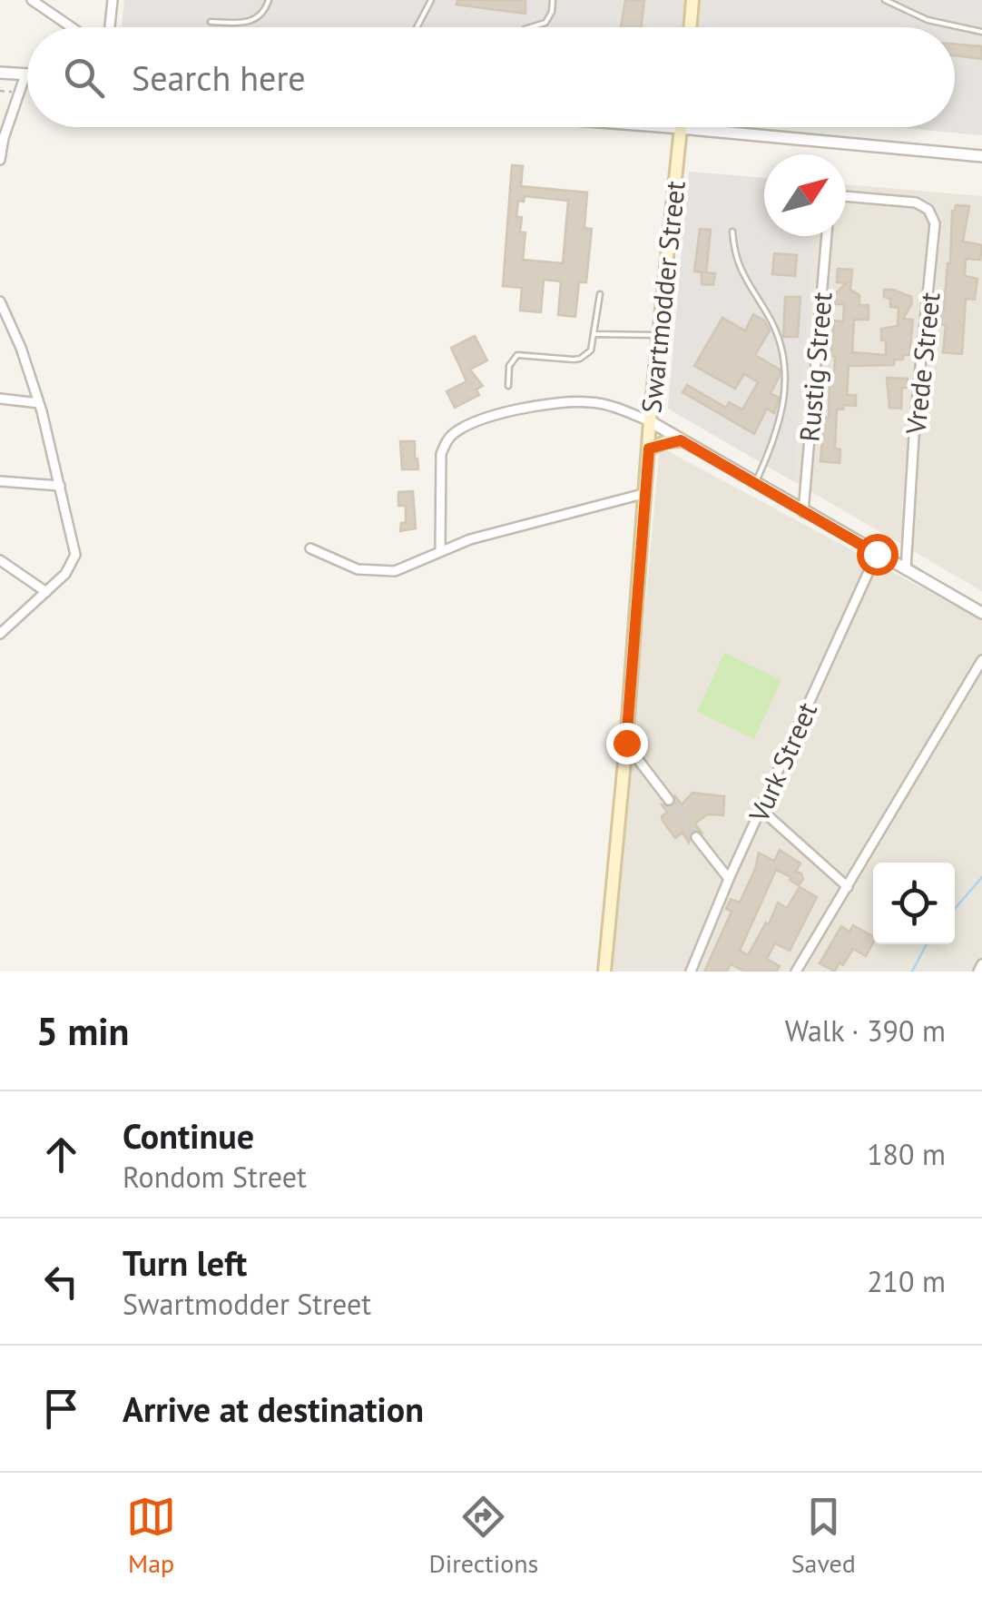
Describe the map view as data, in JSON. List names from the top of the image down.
{
  "streets": {
    "main road": ["Swartmodder Street"],
    "street": ["Vrede Street", "Rustig Street", "Vurk Street"]
  },
  "north": "top right",
  "page": {
    "search": "Search here",
    "heading": ["5 min", "Walk · 390 m"],
    "list": [
      ["Continue", "Rondom Street", "180 m"],
      ["Turn left", "Swartmodder Street", "210 m"],
      "Arrive at destination"
    ],
    "nav": ["Map", "Directions", "Saved"]
  }
}
